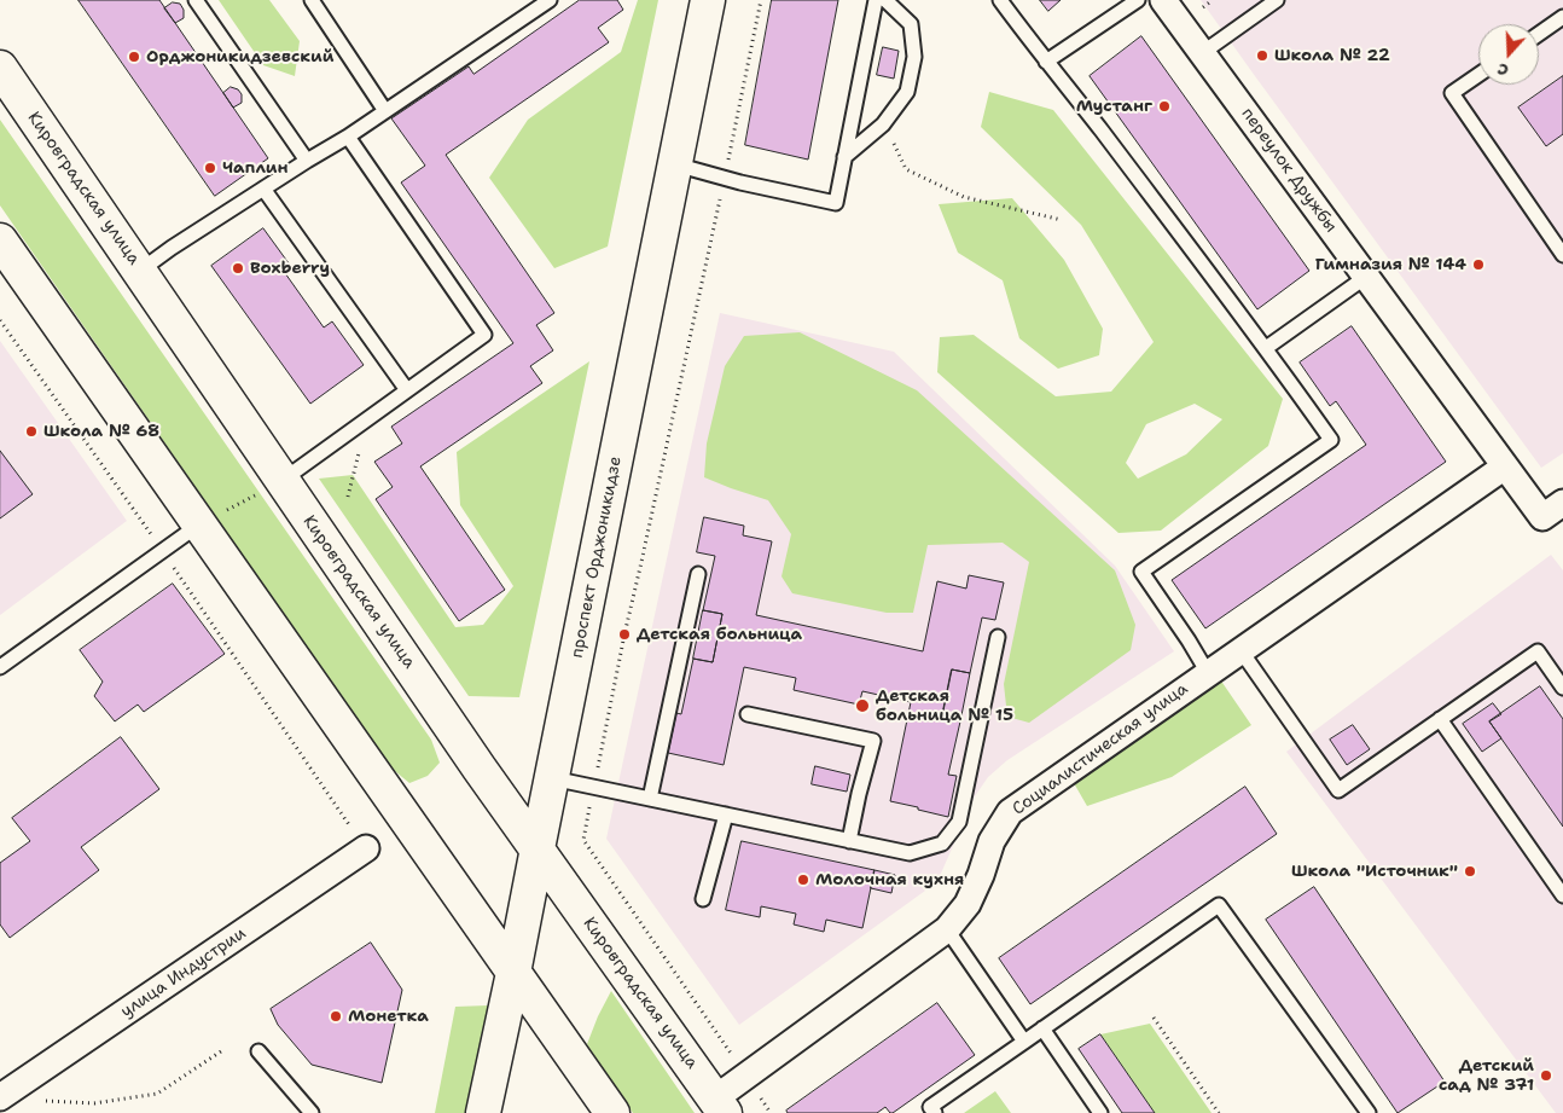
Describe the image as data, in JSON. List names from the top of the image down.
{
  "streets": {
    "main road": ["Кировградская улица", "проспект Орджоникидзе"],
    "street": ["переулок Дружбы", "Социалистическая улица", "улица Индустрии"]
  },
  "crossings": [
    ["переулок Дружбы", "Социалистическая улица"],
    ["Кировградская улица", "проспект Орджоникидзе"],
    ["Кировградская улица", "Социалистическая улица"]
  ],
  "places": [
    "Школа № 22",
    "Орджоникидзевский",
    "Мустанг",
    "Чаплин",
    "Гимназия № 144",
    "Boxberry",
    "Школа № 68",
    "Детская больница",
    "Детская больница № 15",
    "Школа \"Источник\"",
    "Молочная кухня",
    "Монетка",
    "Детский сад № 371"
  ],
  "north": "bottom"
}
